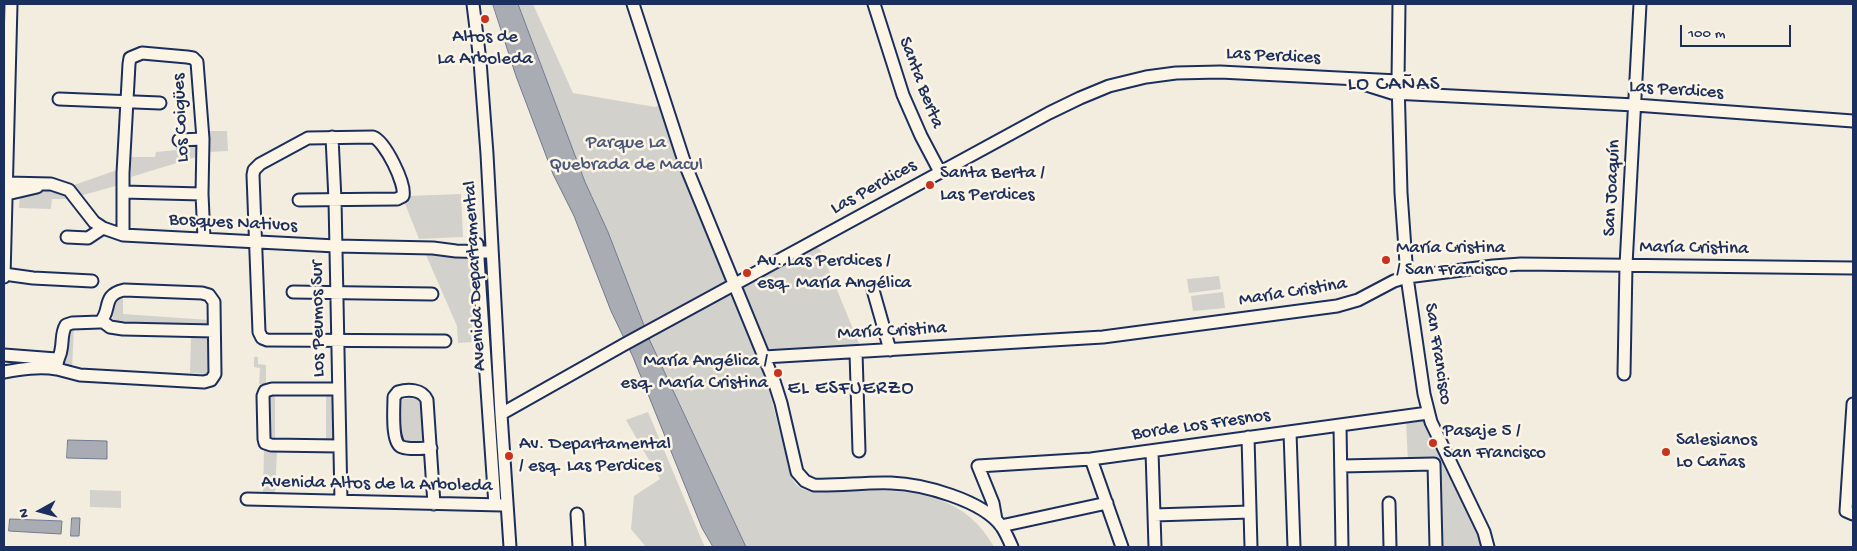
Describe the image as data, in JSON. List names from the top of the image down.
{
  "streets": {
    "street": [
      "Las Perdices",
      "Santa Berta",
      "Los Coigües",
      "San Joaquín",
      "Bosques Nativos",
      "María Cristina",
      "Avenida Departamental",
      "Los Peumos Sur",
      "San Francisco",
      "Borde Los Fresnos",
      "Avenida Altos de la Arboleda"
    ]
  },
  "crossings": [
    ["Las Perdices", "Santa Berta"],
    ["Las Perdices", "San Joaquín"],
    ["Las Perdices", "Avenida Departamental"],
    ["Las Perdices", "San Francisco"],
    ["Los Coigües", "Bosques Nativos"],
    ["San Joaquín", "María Cristina"],
    ["Bosques Nativos", "Avenida Departamental"],
    ["Bosques Nativos", "Los Peumos Sur"],
    ["María Cristina", "San Francisco"],
    ["Avenida Departamental", "Avenida Altos de la Arboleda"],
    ["Los Peumos Sur", "Avenida Altos de la Arboleda"],
    ["San Francisco", "Borde Los Fresnos"]
  ],
  "districts": ["LO CAÑAS", "EL ESFUERZO"],
  "parks": ["Parque La Quebrada de Macul"],
  "places": [
    "Altos de La Arboleda",
    "Santa Berta / Las Perdices",
    "María Cristina / San Francisco",
    "Av. Las Perdices / esq. María Angélica",
    "María Angélica / esq. María Cristina",
    "Pasaje 5 / San Francisco",
    "Salesianos Lo Cañas",
    "Av. Departamental / esq. Las Perdices"
  ],
  "scale_bar": "100 m",
  "north": "left"
}
